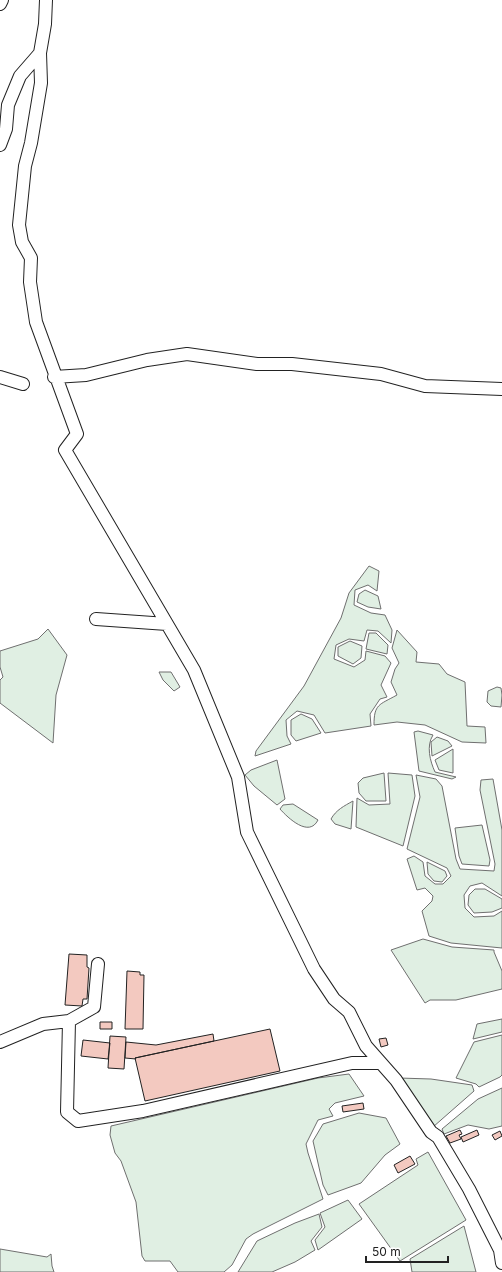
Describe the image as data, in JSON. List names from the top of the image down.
{
  "scale_bar": "50 m"
}
